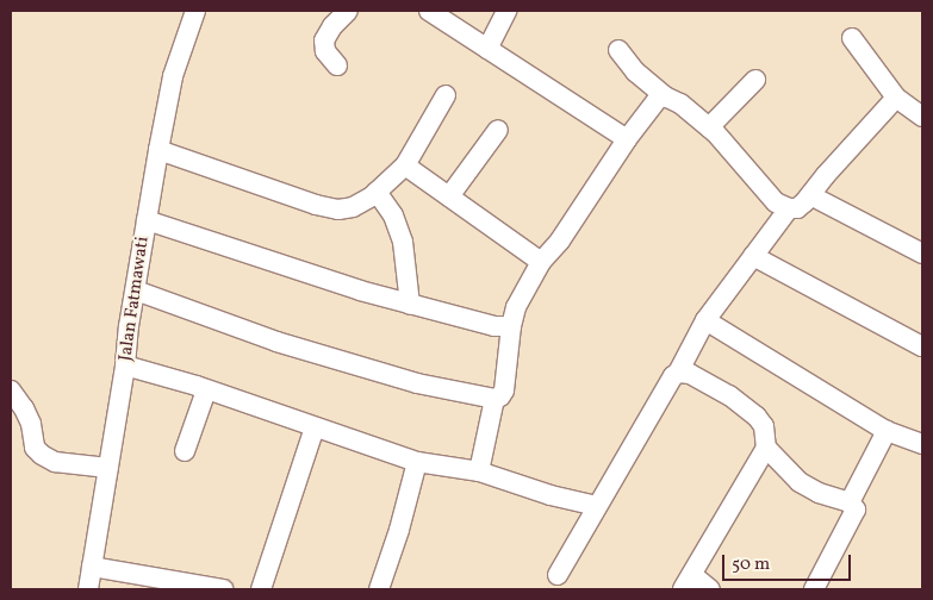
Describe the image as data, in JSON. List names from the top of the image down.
{
  "streets": {
    "street": ["Jalan Fatmawati"]
  },
  "scale_bar": "50 m"
}
